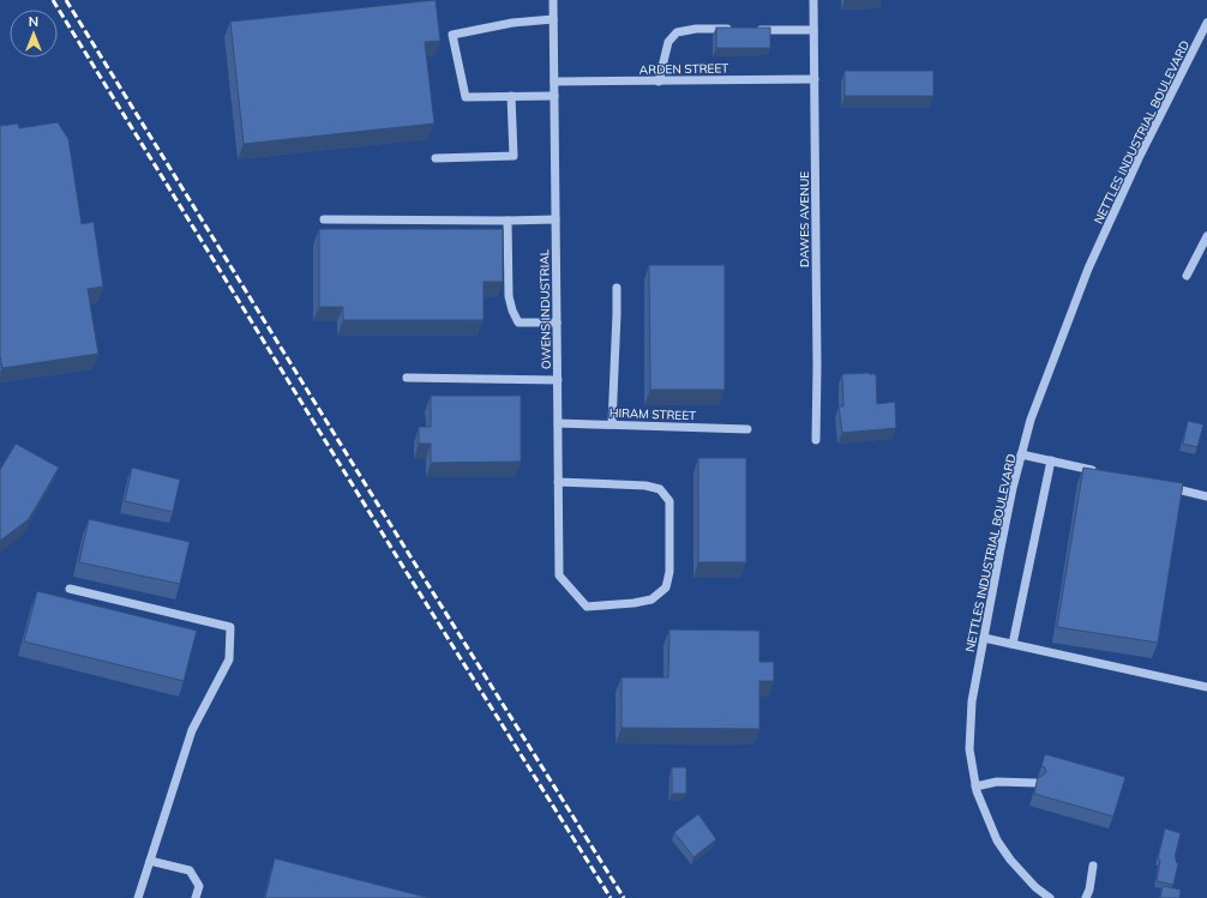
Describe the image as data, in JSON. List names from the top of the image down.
{
  "streets": {
    "street": [
      "ARDEN STREET",
      "NETTLES INDUSTRIAL BOULEVARD",
      "DAWES AVENUE",
      "OWENS INDUSTRIAL",
      "HIRAM STREET"
    ]
  },
  "crossings": [
    ["ARDEN STREET", "DAWES AVENUE"],
    ["ARDEN STREET", "OWENS INDUSTRIAL"],
    ["OWENS INDUSTRIAL", "HIRAM STREET"]
  ],
  "north": "top"
}
